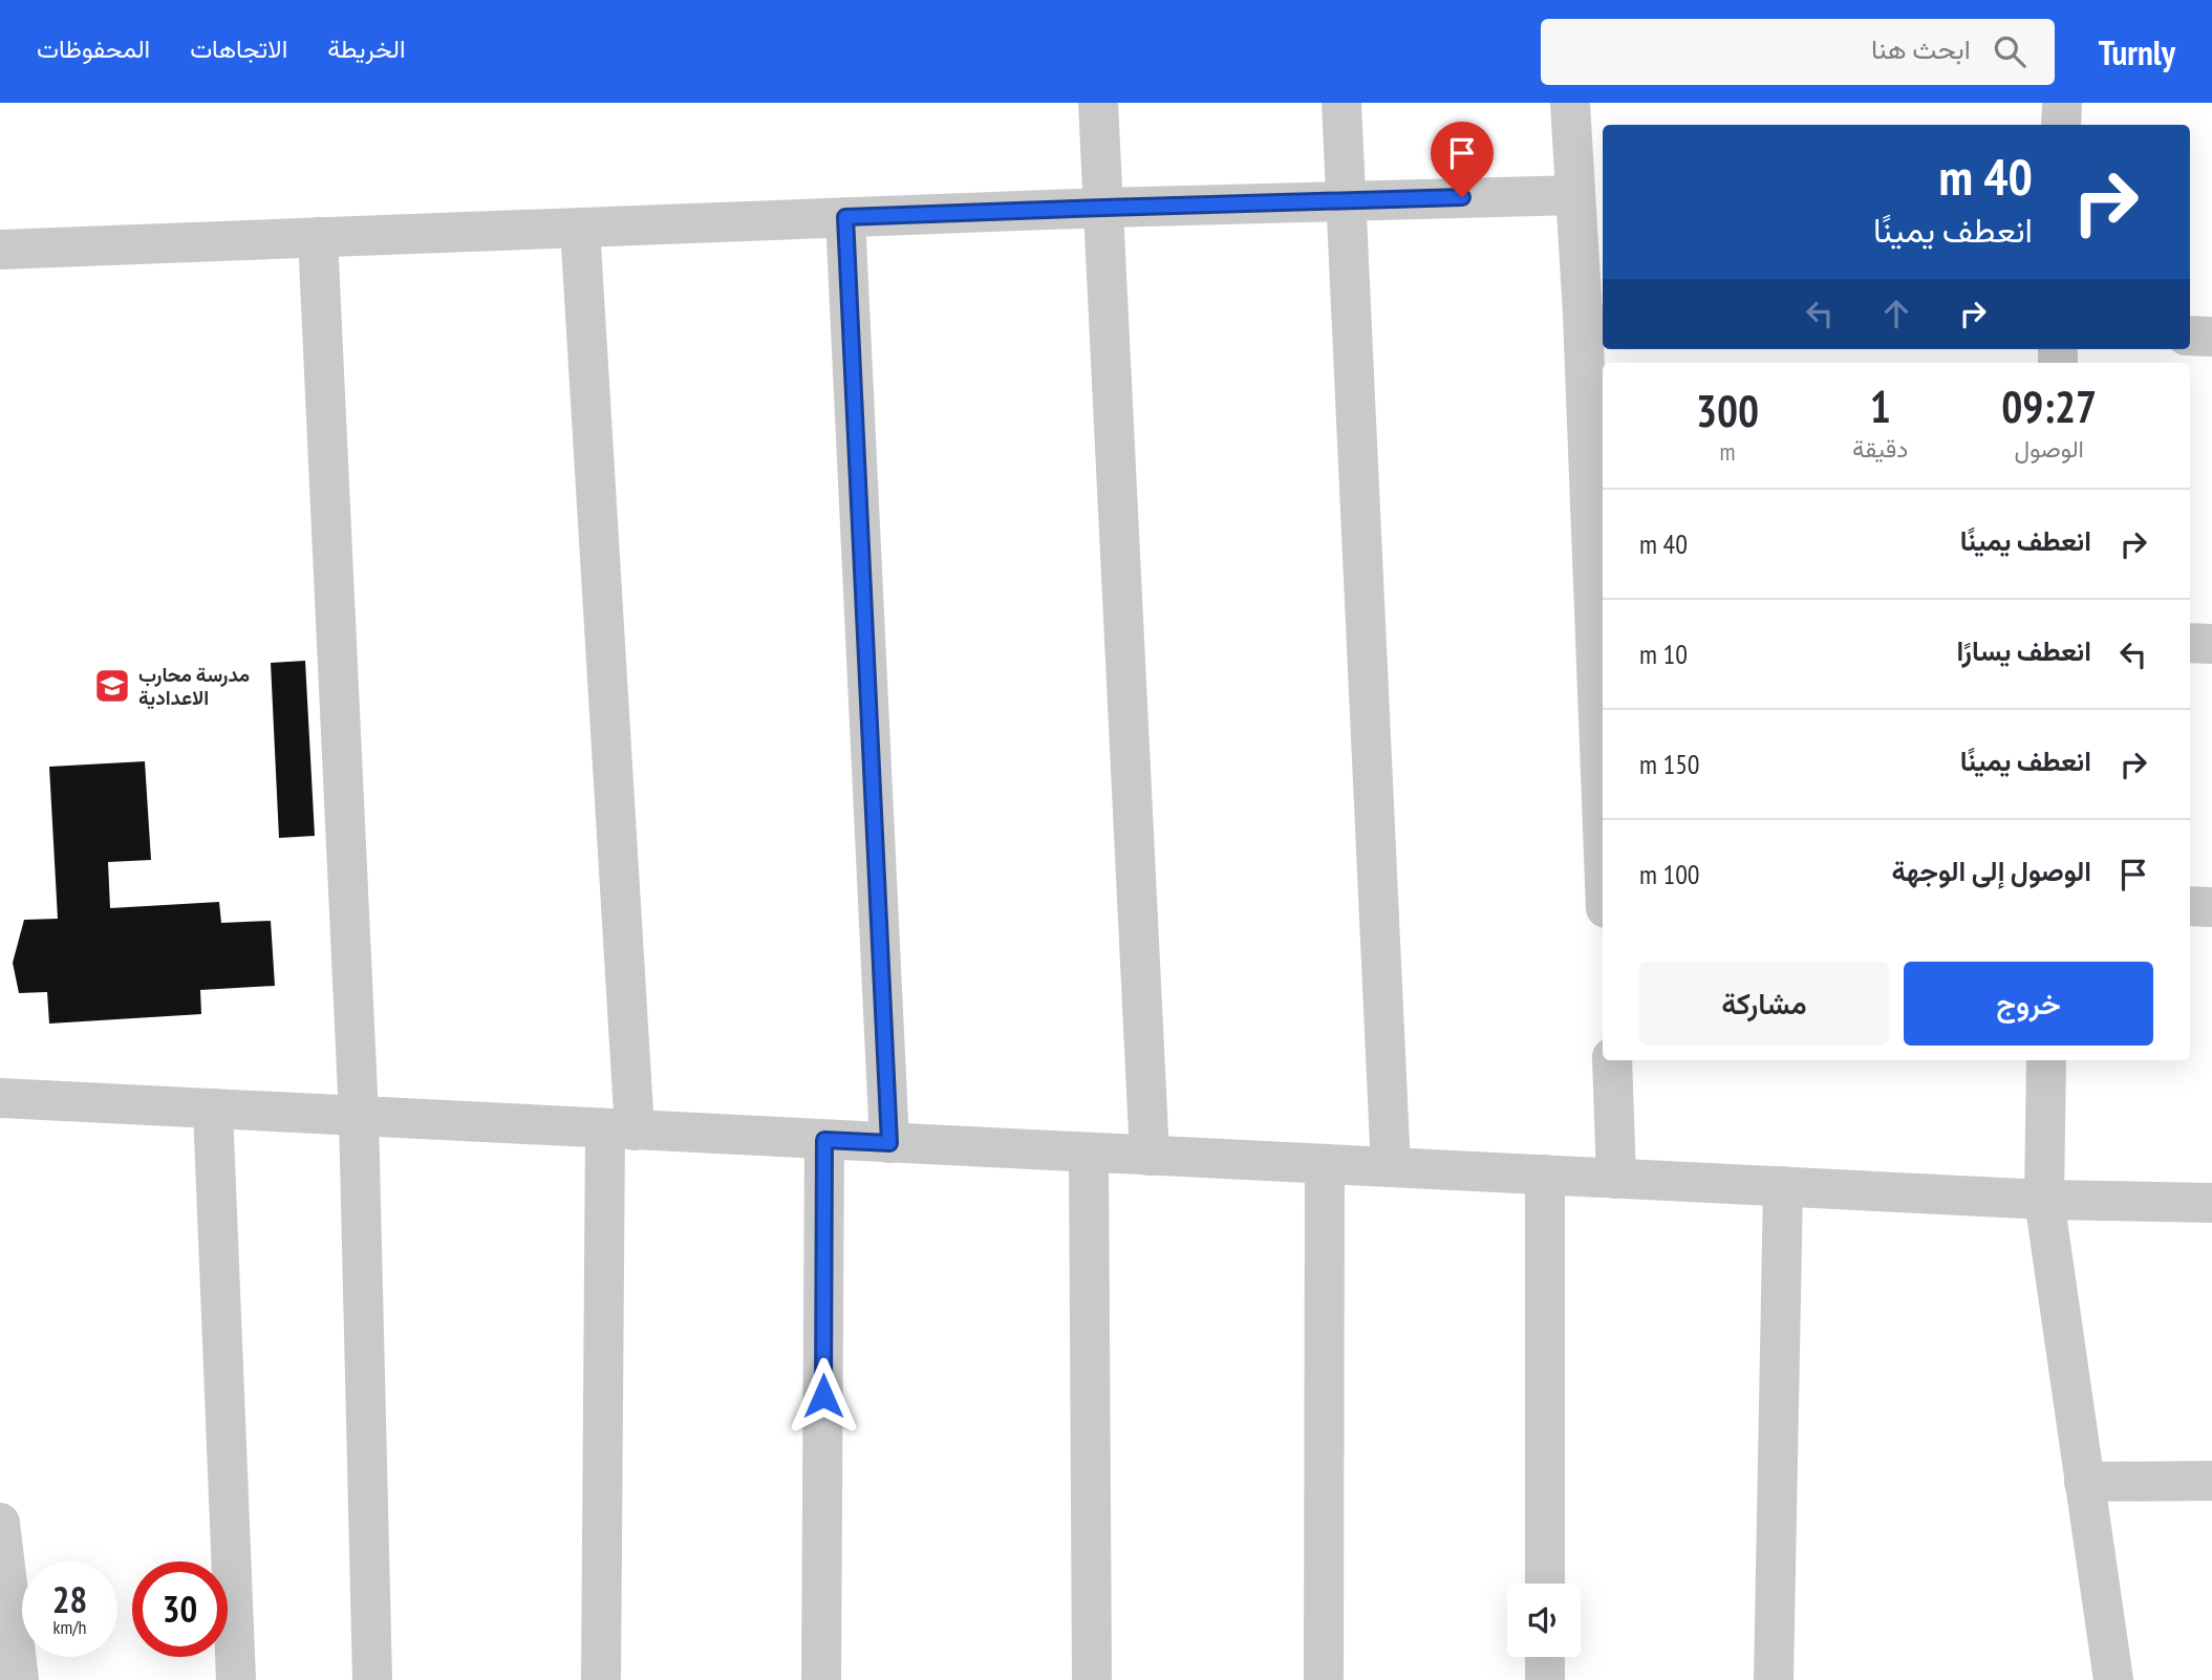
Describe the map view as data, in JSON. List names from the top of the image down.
{
  "places": {
    "school or university": ["مدرسة محارب الاعدادية"]
  },
  "page": {
    "header": "Turnly",
    "search": "ابحث هنا",
    "nav": ["الخريطة", "الاتجاهات", "المحفوظات"],
    "turn": ["40 m", "انعطف يمينًا"],
    "eta": [
      "09:27",
      "الوصول",
      "1",
      "دقيقة",
      "300",
      "m"
    ],
    "list": [
      {
        "name": "انعطف يمينًا",
        "value": "40 m"
      },
      {
        "name": "انعطف يسارًا",
        "value": "10 m"
      },
      {
        "name": "انعطف يمينًا",
        "value": "150 m"
      },
      {
        "name": "الوصول إلى الوجهة",
        "value": "100 m"
      }
    ],
    "buttons": ["خروج", "مشاركة"],
    "speed": "28 km/h",
    "limit": "30"
  }
}
